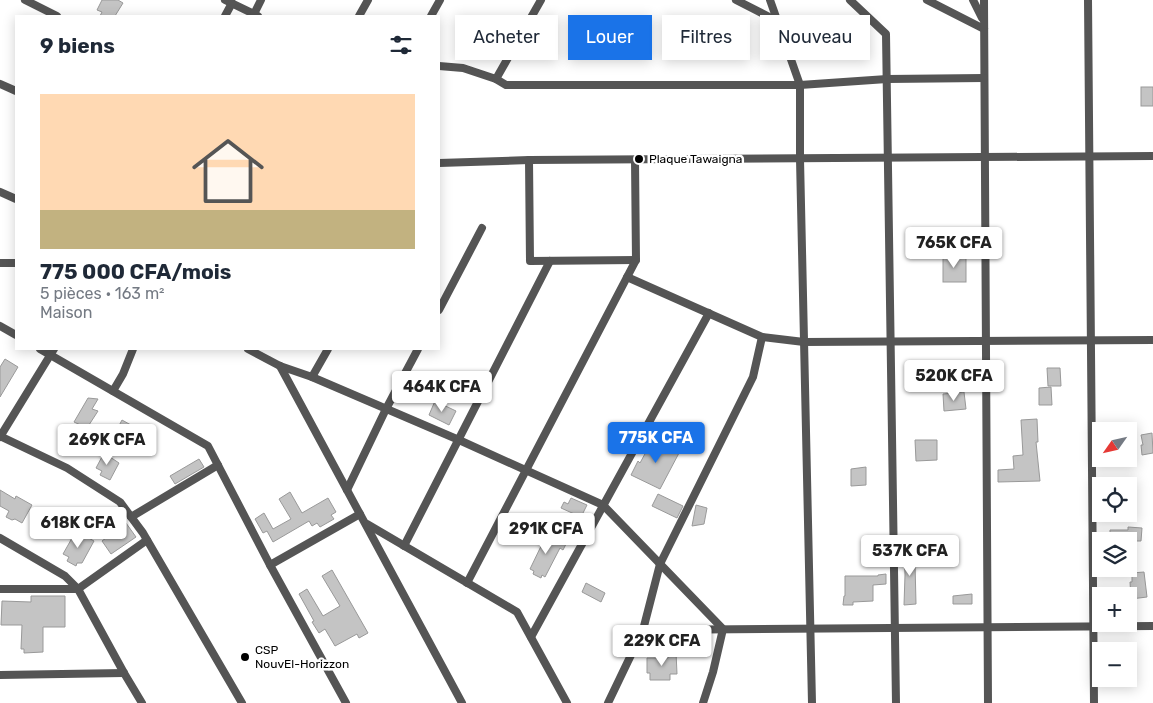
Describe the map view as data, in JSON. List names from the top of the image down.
{
  "places": ["Plaque Tawaigna", "CSP NouvEl-Horizzon"],
  "north": "bottom left",
  "page": {
    "chip": [
      "Acheter",
      "Louer",
      "Filtres",
      "Nouveau"
    ],
    "heading": "9 biens",
    "list": [
      {
        "name": "775 000 CFA/mois",
        "note": "5 pièces · 163 m² · Maison"
      }
    ],
    "price": [
      "765K CFA",
      "520K CFA",
      "464K CFA",
      "775K CFA",
      "269K CFA",
      "618K CFA",
      "291K CFA",
      "537K CFA",
      "229K CFA"
    ],
    "map_buttons": ["+", "−"]
  }
}
